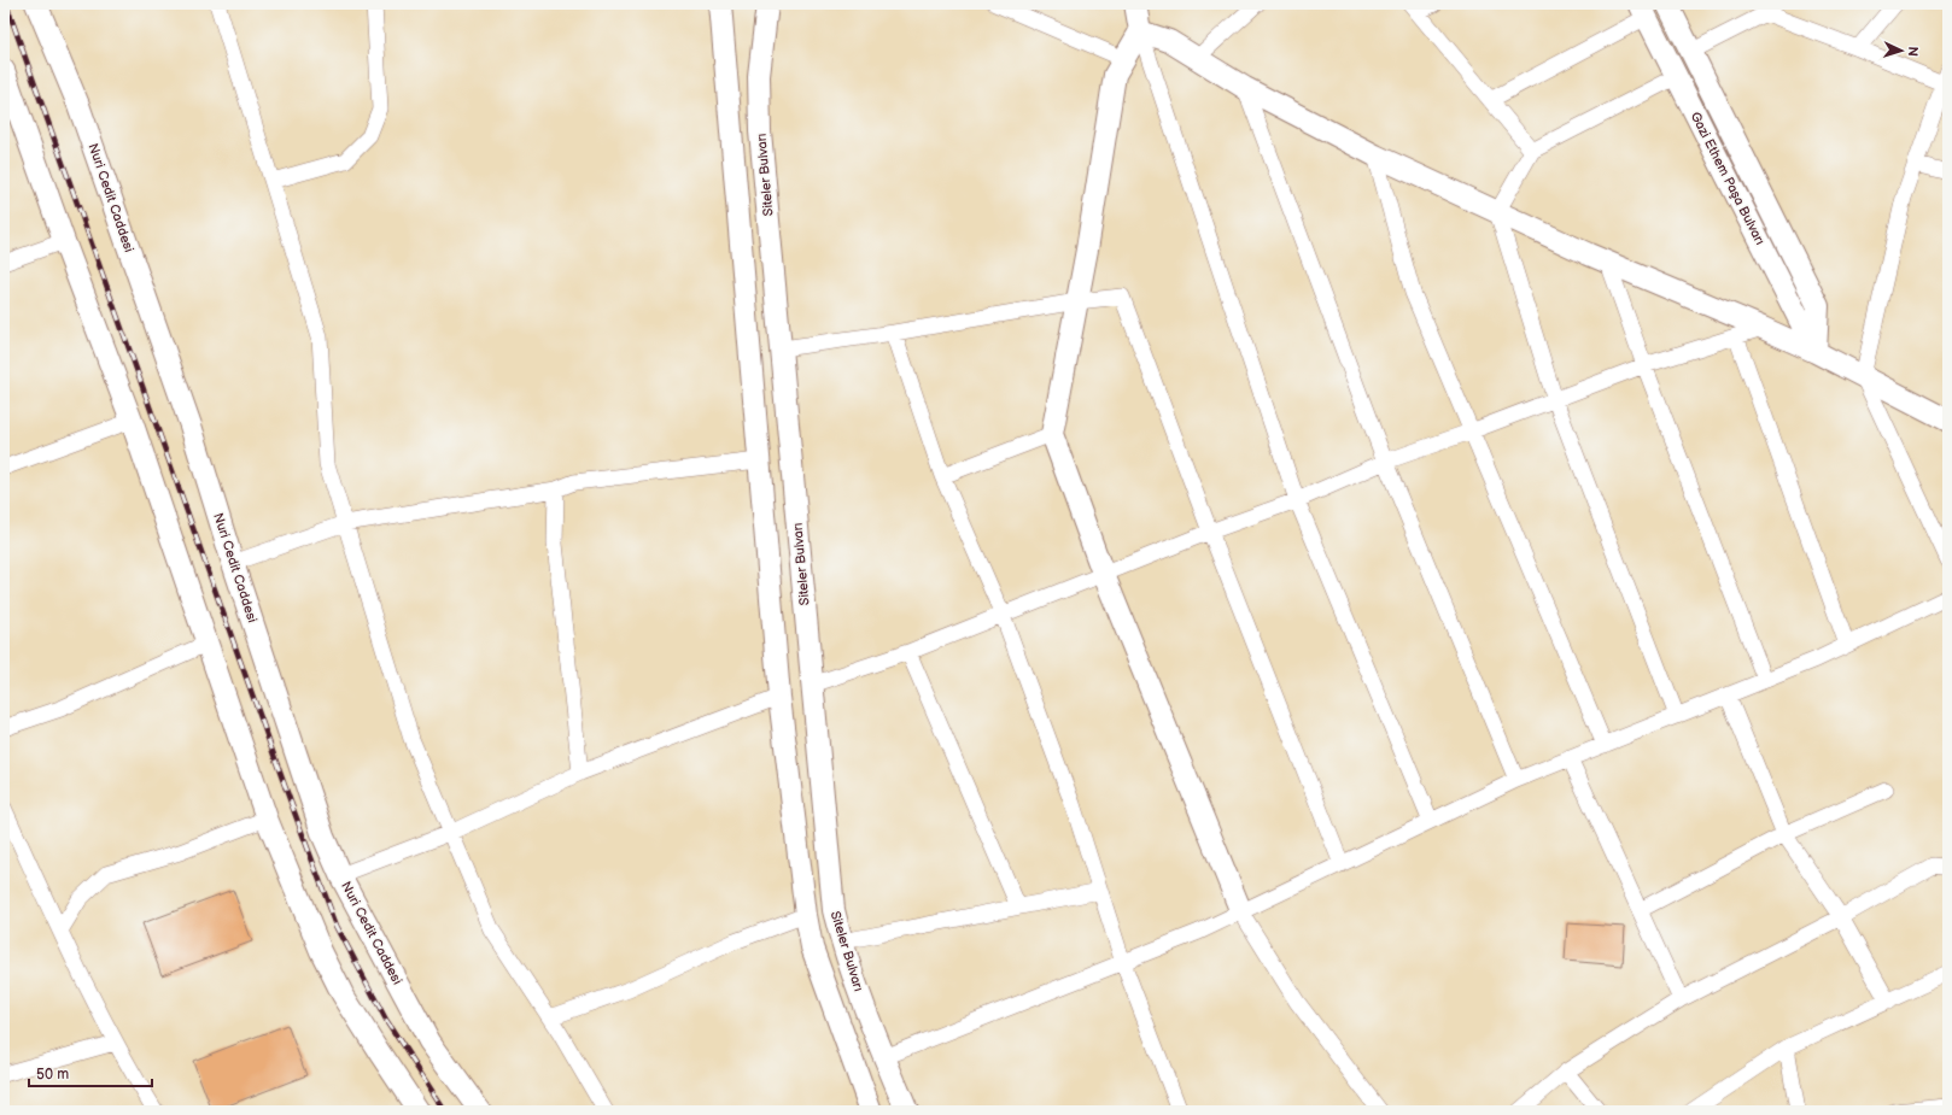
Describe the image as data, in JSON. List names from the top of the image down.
{
  "streets": {
    "street": ["Siteler Bulvarı", "Gazi Ethem Paşa Bulvarı", "Nuri Cedit Caddesi"]
  },
  "scale_bar": "50 m",
  "north": "right"
}
